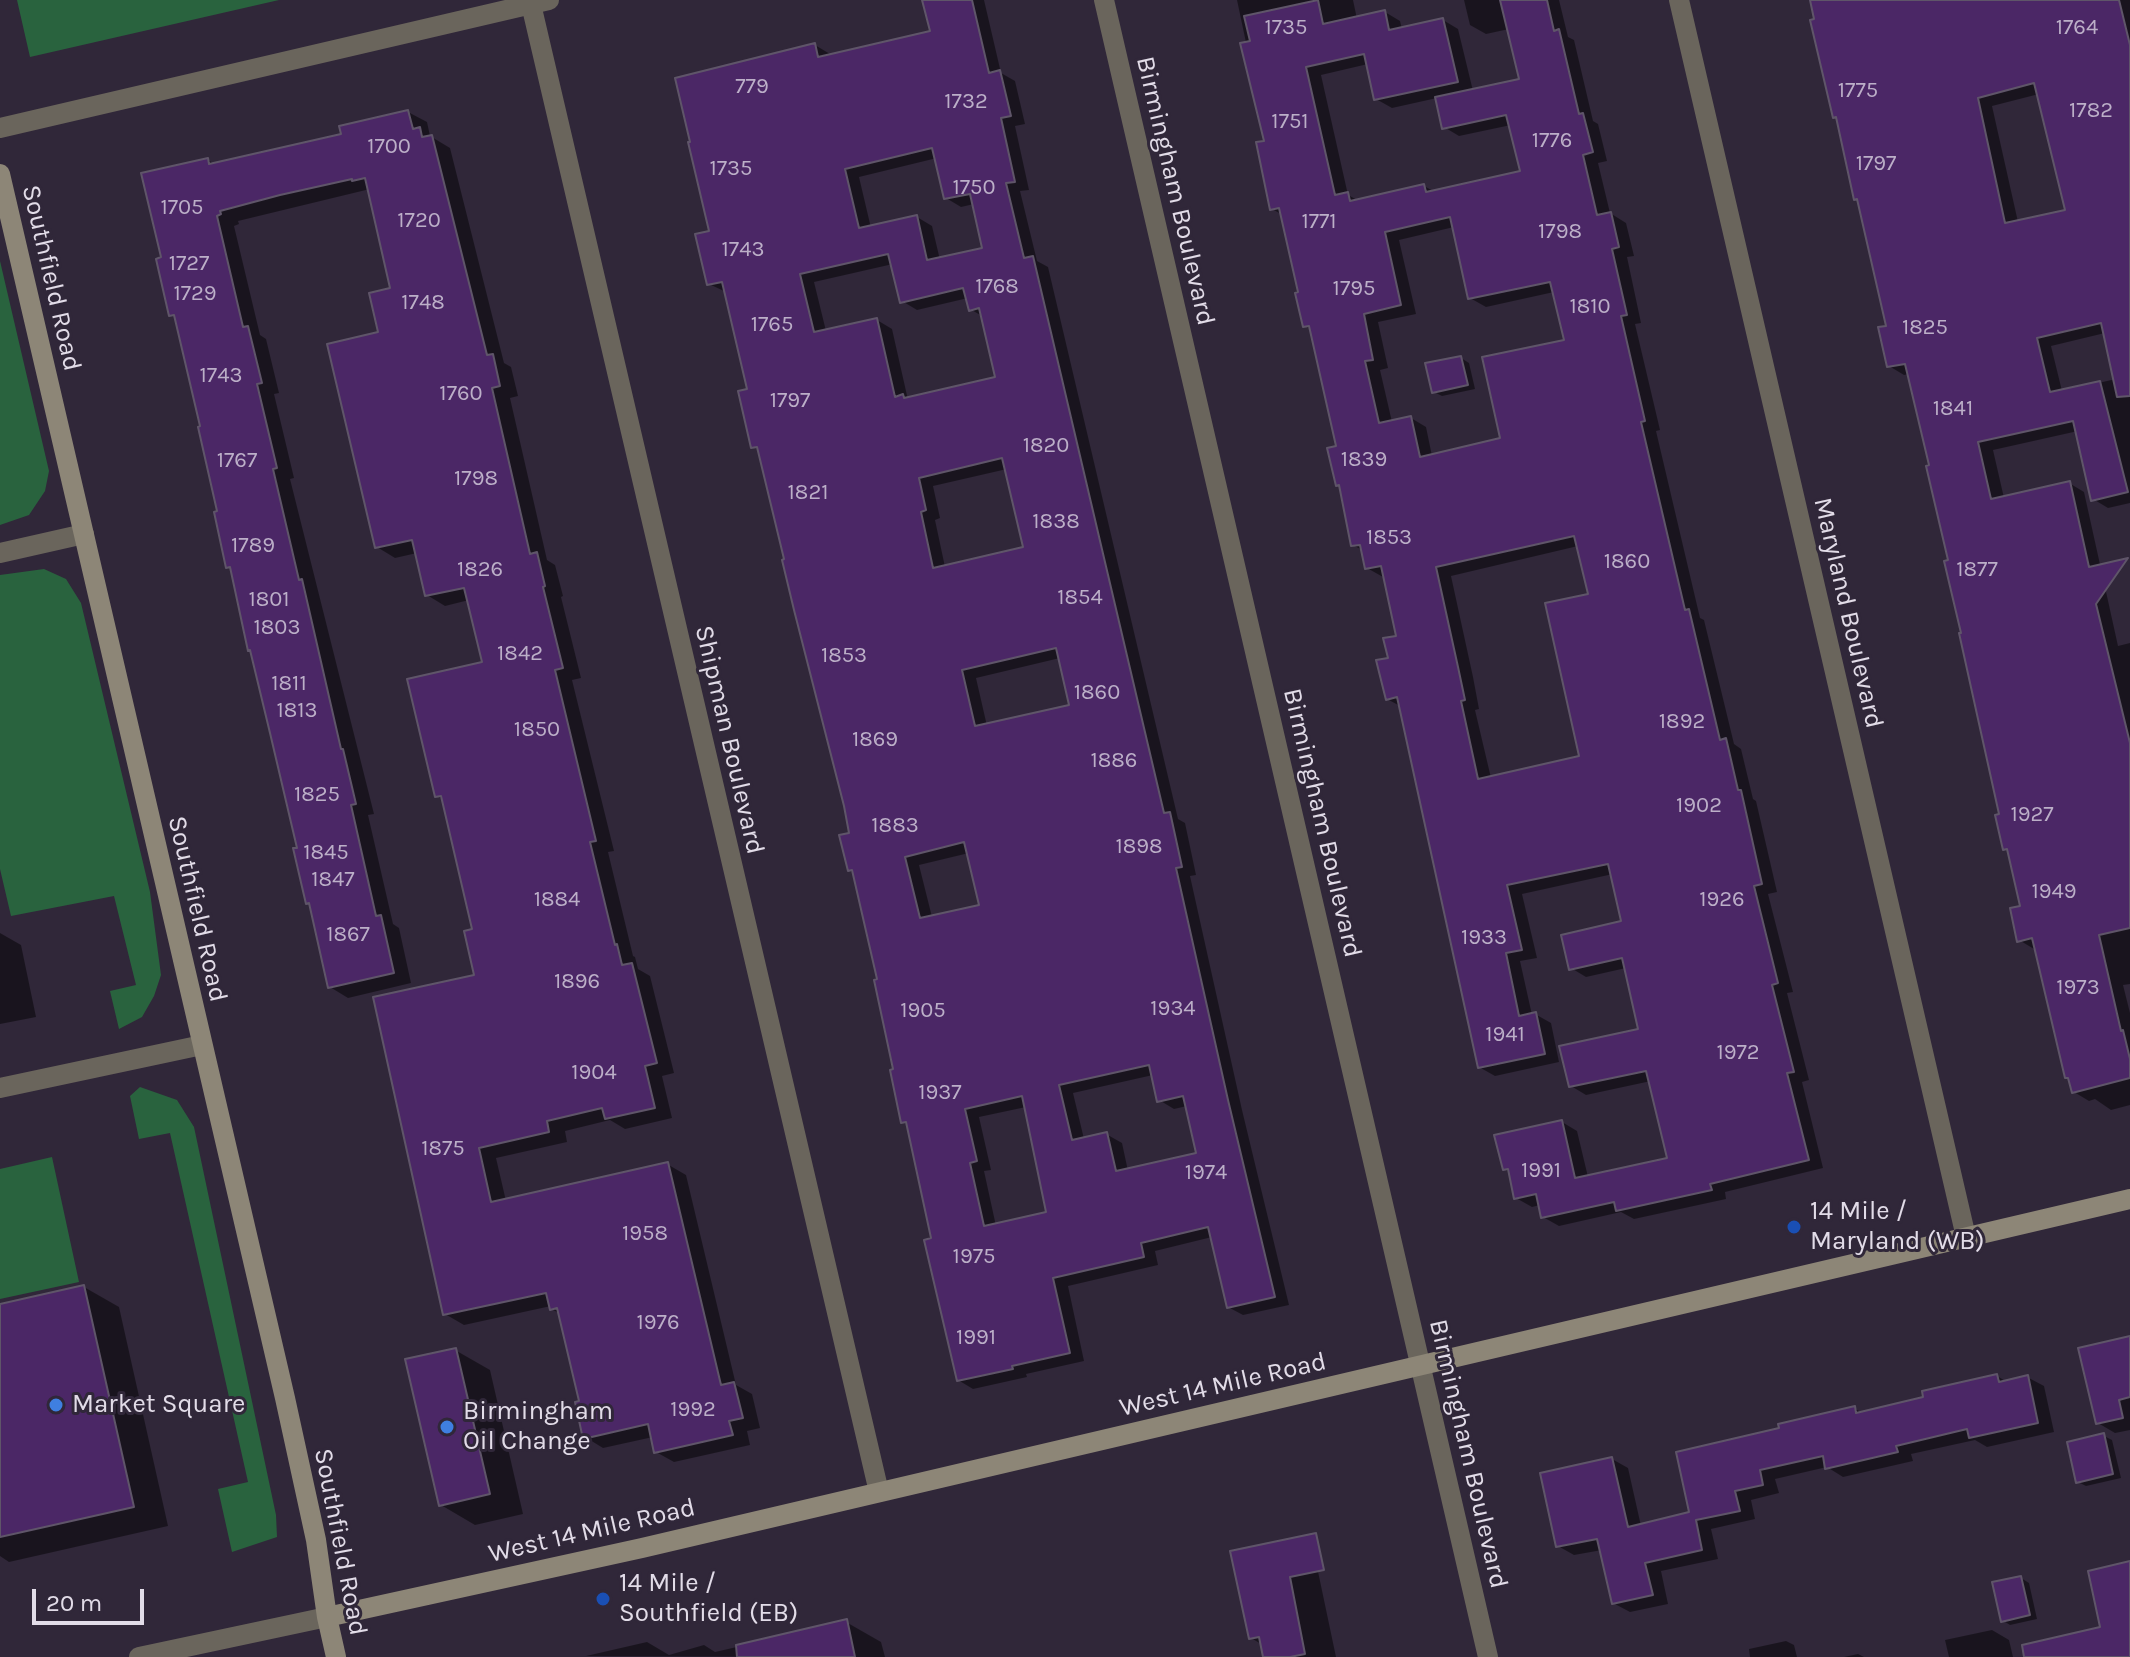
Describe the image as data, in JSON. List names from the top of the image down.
{
  "streets": {
    "main road": ["Southfield Road", "West 14 Mile Road"],
    "street": ["Birmingham Boulevard", "Maryland Boulevard", "Shipman Boulevard"]
  },
  "crossings": [
    ["Birmingham Boulevard", "West 14 Mile Road"],
    ["Southfield Road", "West 14 Mile Road"],
    ["Maryland Boulevard", "West 14 Mile Road"],
    ["Shipman Boulevard", "West 14 Mile Road"]
  ],
  "places": [
    "14 Mile / Maryland (WB)",
    "Market Square",
    "Birmingham Oil Change",
    "14 Mile / Southfield (EB)"
  ],
  "house_numbers": [
    "1735",
    "1764",
    "779",
    "1775",
    "1732",
    "1782",
    "1751",
    "1776",
    "1700",
    "1797",
    "1735",
    "1750",
    "1705",
    "1720",
    "1771",
    "1798",
    "1743",
    "1727",
    "1768",
    "1795",
    "1729",
    "1748",
    "1810",
    "1765",
    "1825",
    "1743",
    "1760",
    "1797",
    "1841",
    "1820",
    "1839",
    "1767",
    "1798",
    "1821",
    "1838",
    "1853",
    "1789",
    "1860",
    "1826",
    "1877",
    "1854",
    "1801",
    "1803",
    "1842",
    "1853",
    "1811",
    "1860",
    "1813",
    "1892",
    "1850",
    "1869",
    "1886",
    "1825",
    "1902",
    "1927",
    "1883",
    "1898",
    "1845",
    "1847",
    "1949",
    "1884",
    "1926",
    "1867",
    "1933",
    "1896",
    "1973",
    "1934",
    "1905",
    "1941",
    "1972",
    "1904",
    "1937",
    "1875",
    "1991",
    "1974",
    "1958",
    "1975",
    "1976",
    "1991",
    "1992"
  ],
  "scale_bar": "20 m"
}
